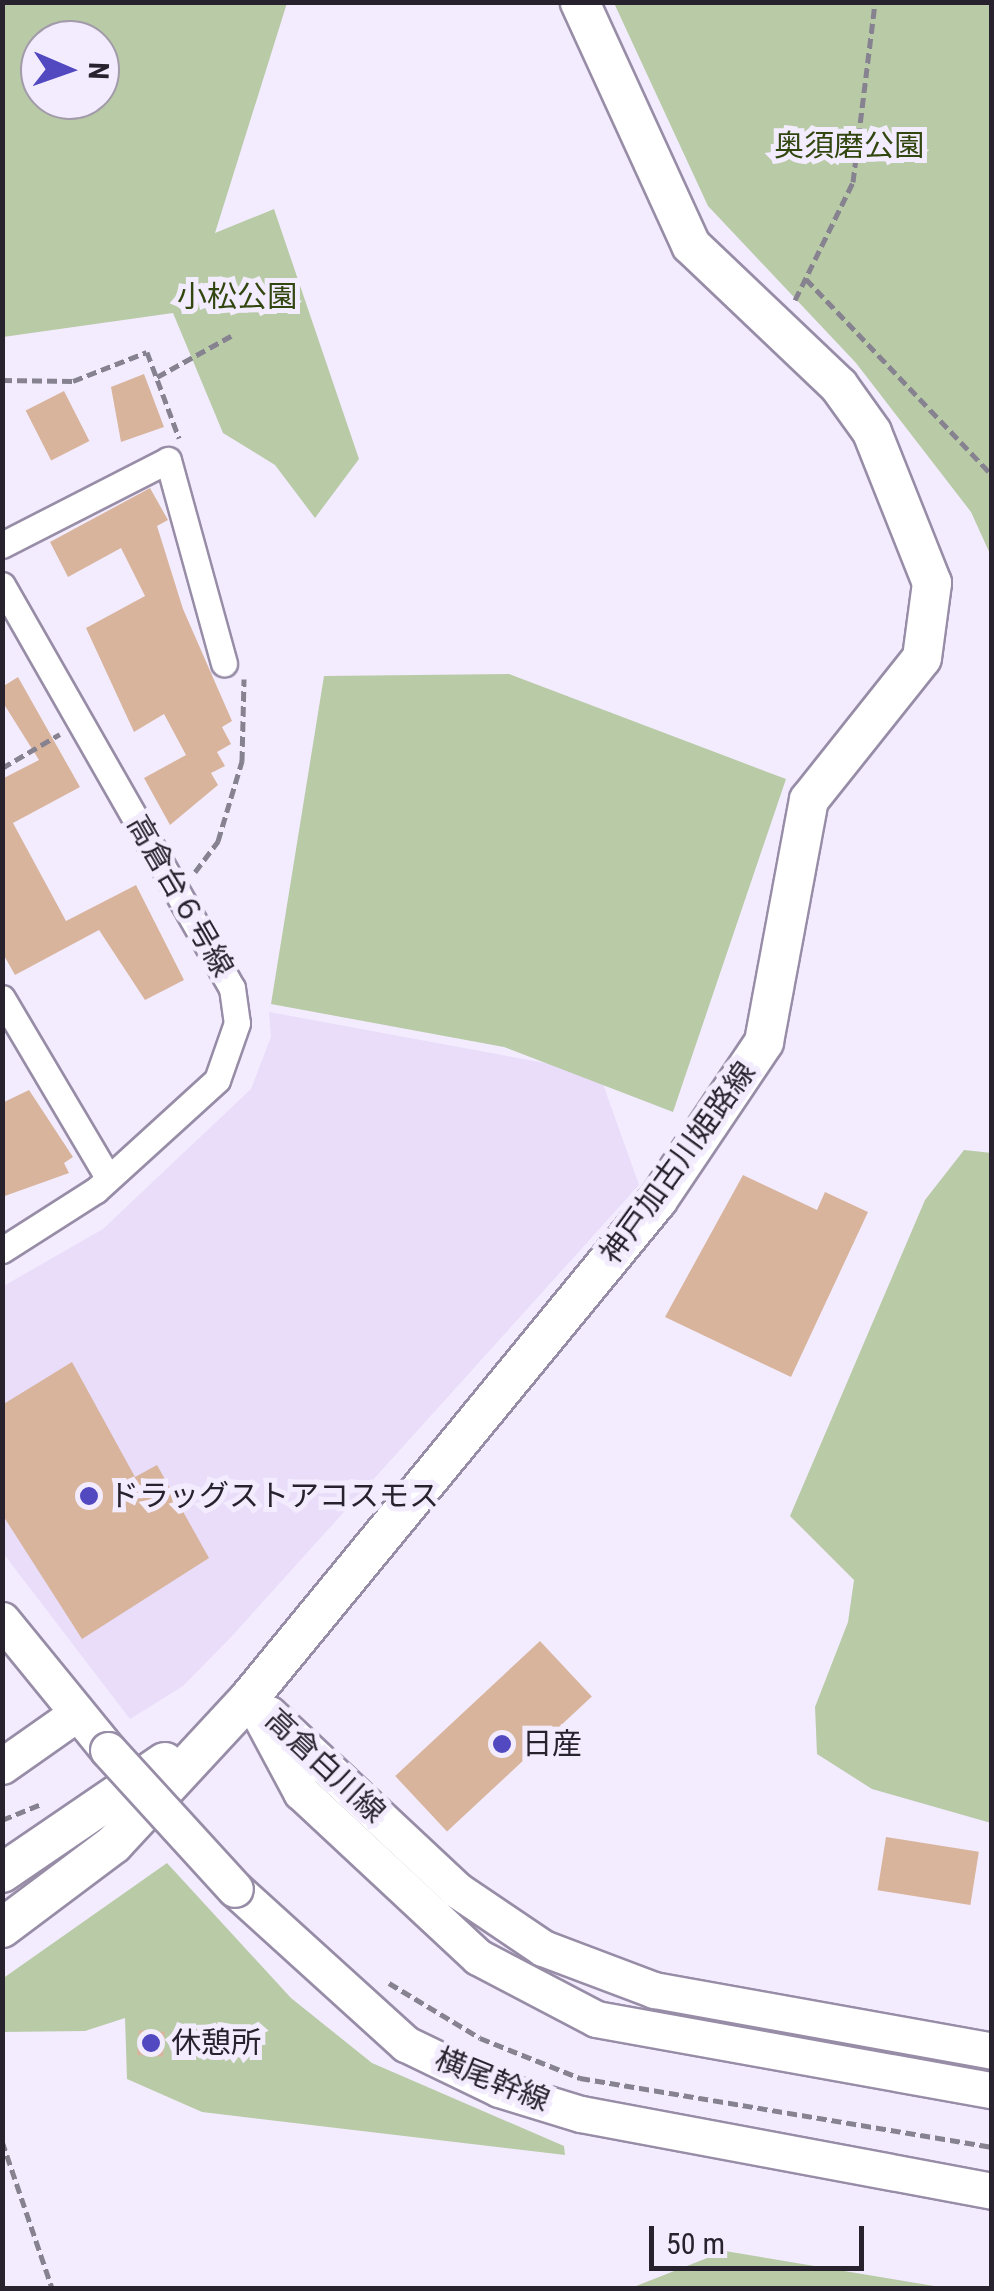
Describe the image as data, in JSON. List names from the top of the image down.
{
  "streets": {
    "main road": ["神戸加古川姫路線"],
    "street": ["高倉台６号線", "高倉白川線", "横尾幹線"]
  },
  "crossings": [
    ["神戸加古川姫路線", "高倉白川線"]
  ],
  "parks": ["奥須磨公園", "小松公園"],
  "places": ["ドラッグストアコスモス", "日産", "休憩所"],
  "scale_bar": "50 m",
  "north": "right"
}
